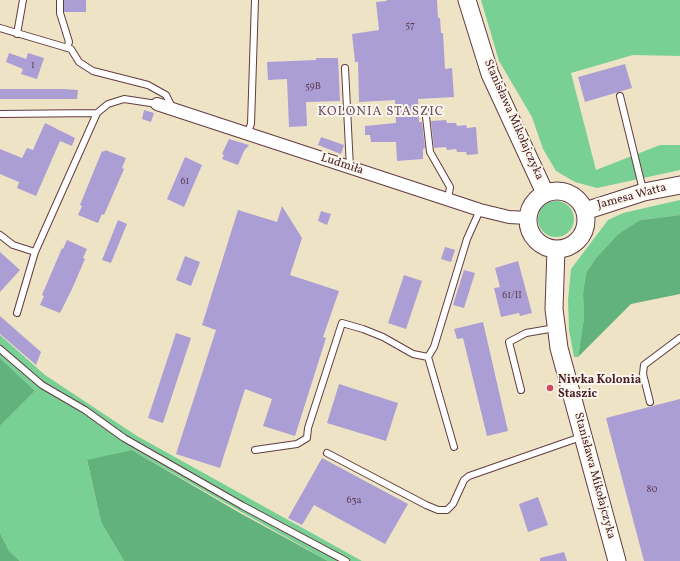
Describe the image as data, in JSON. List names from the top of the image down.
{
  "streets": {
    "street": ["Stanisława Mikołajczyka", "Ludmiła", "Jamesa Watta"]
  },
  "crossings": [
    ["Stanisława Mikołajczyka", "Ludmiła"],
    ["Stanisława Mikołajczyka", "Jamesa Watta"],
    ["Ludmiła", "Jamesa Watta"]
  ],
  "districts": ["KOLONIA STASZIC"],
  "places": ["Niwka Kolonia Staszic"],
  "house_numbers": [
    "57",
    "1",
    "59B",
    "61",
    "61/II",
    "80",
    "63a"
  ]
}
